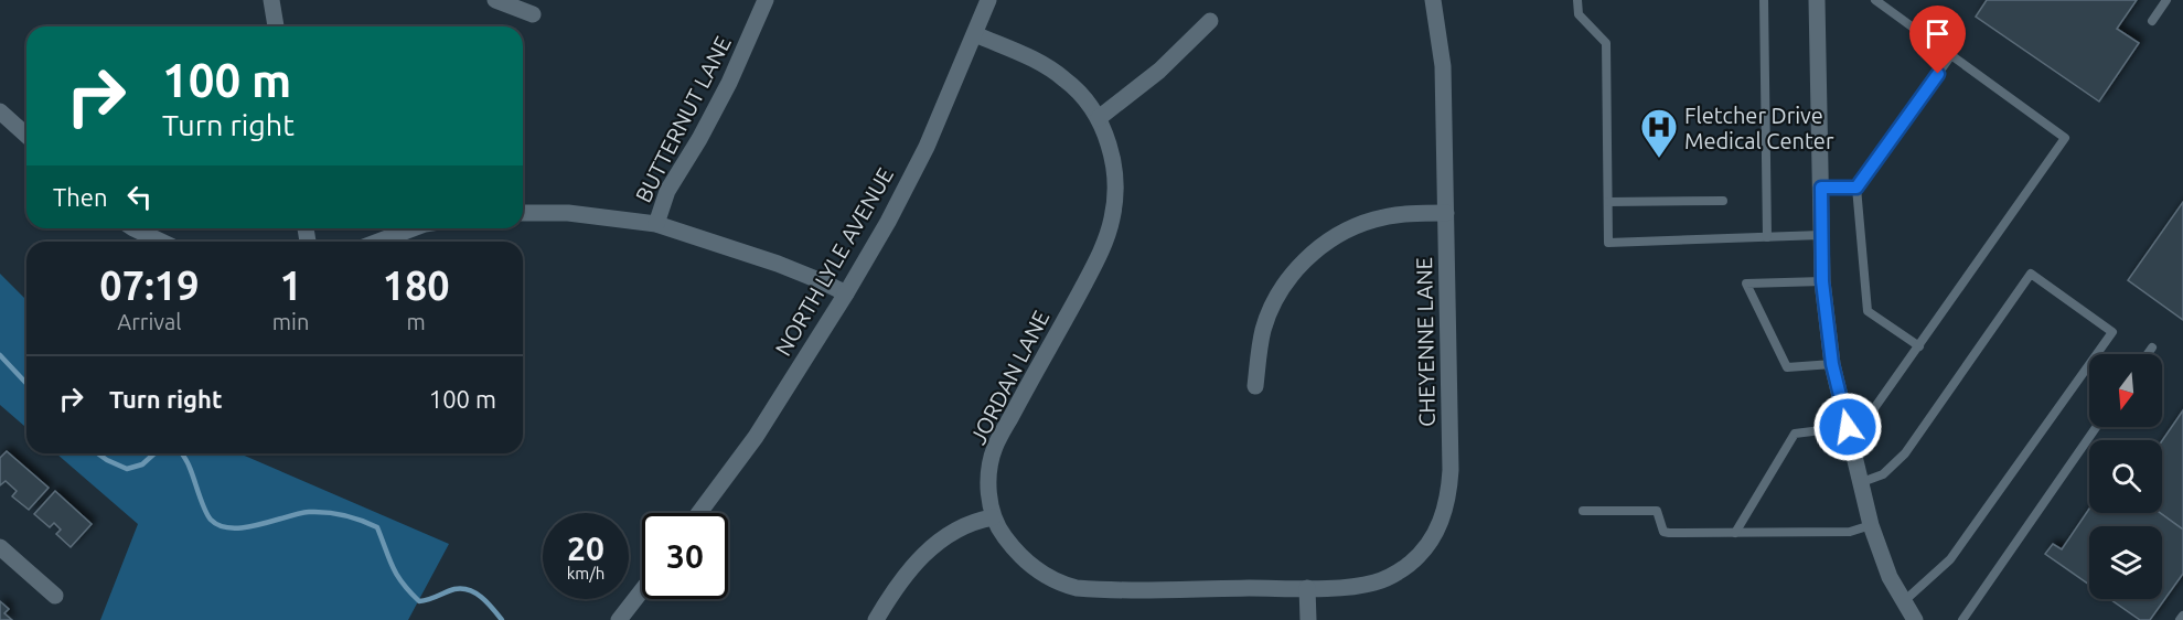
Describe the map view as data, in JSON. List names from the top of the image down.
{
  "streets": {
    "street": [
      "BUTTERNUT LANE",
      "NORTH LYLE AVENUE",
      "CHEYENNE LANE",
      "JORDAN LANE"
    ]
  },
  "crossings": [
    ["NORTH LYLE AVENUE", "JORDAN LANE"],
    ["CHEYENNE LANE", "JORDAN LANE"]
  ],
  "places": {
    "hospital": ["Fletcher Drive Medical Center"]
  },
  "north": "bottom",
  "page": {
    "turn": ["100 m", "Turn right"],
    "then": "Then",
    "eta": [
      "07:19",
      "Arrival",
      "1",
      "min",
      "180",
      "m"
    ],
    "list": [
      {
        "name": "Turn right",
        "value": "100 m"
      }
    ],
    "speed": "20 km/h",
    "limit": "30"
  }
}
